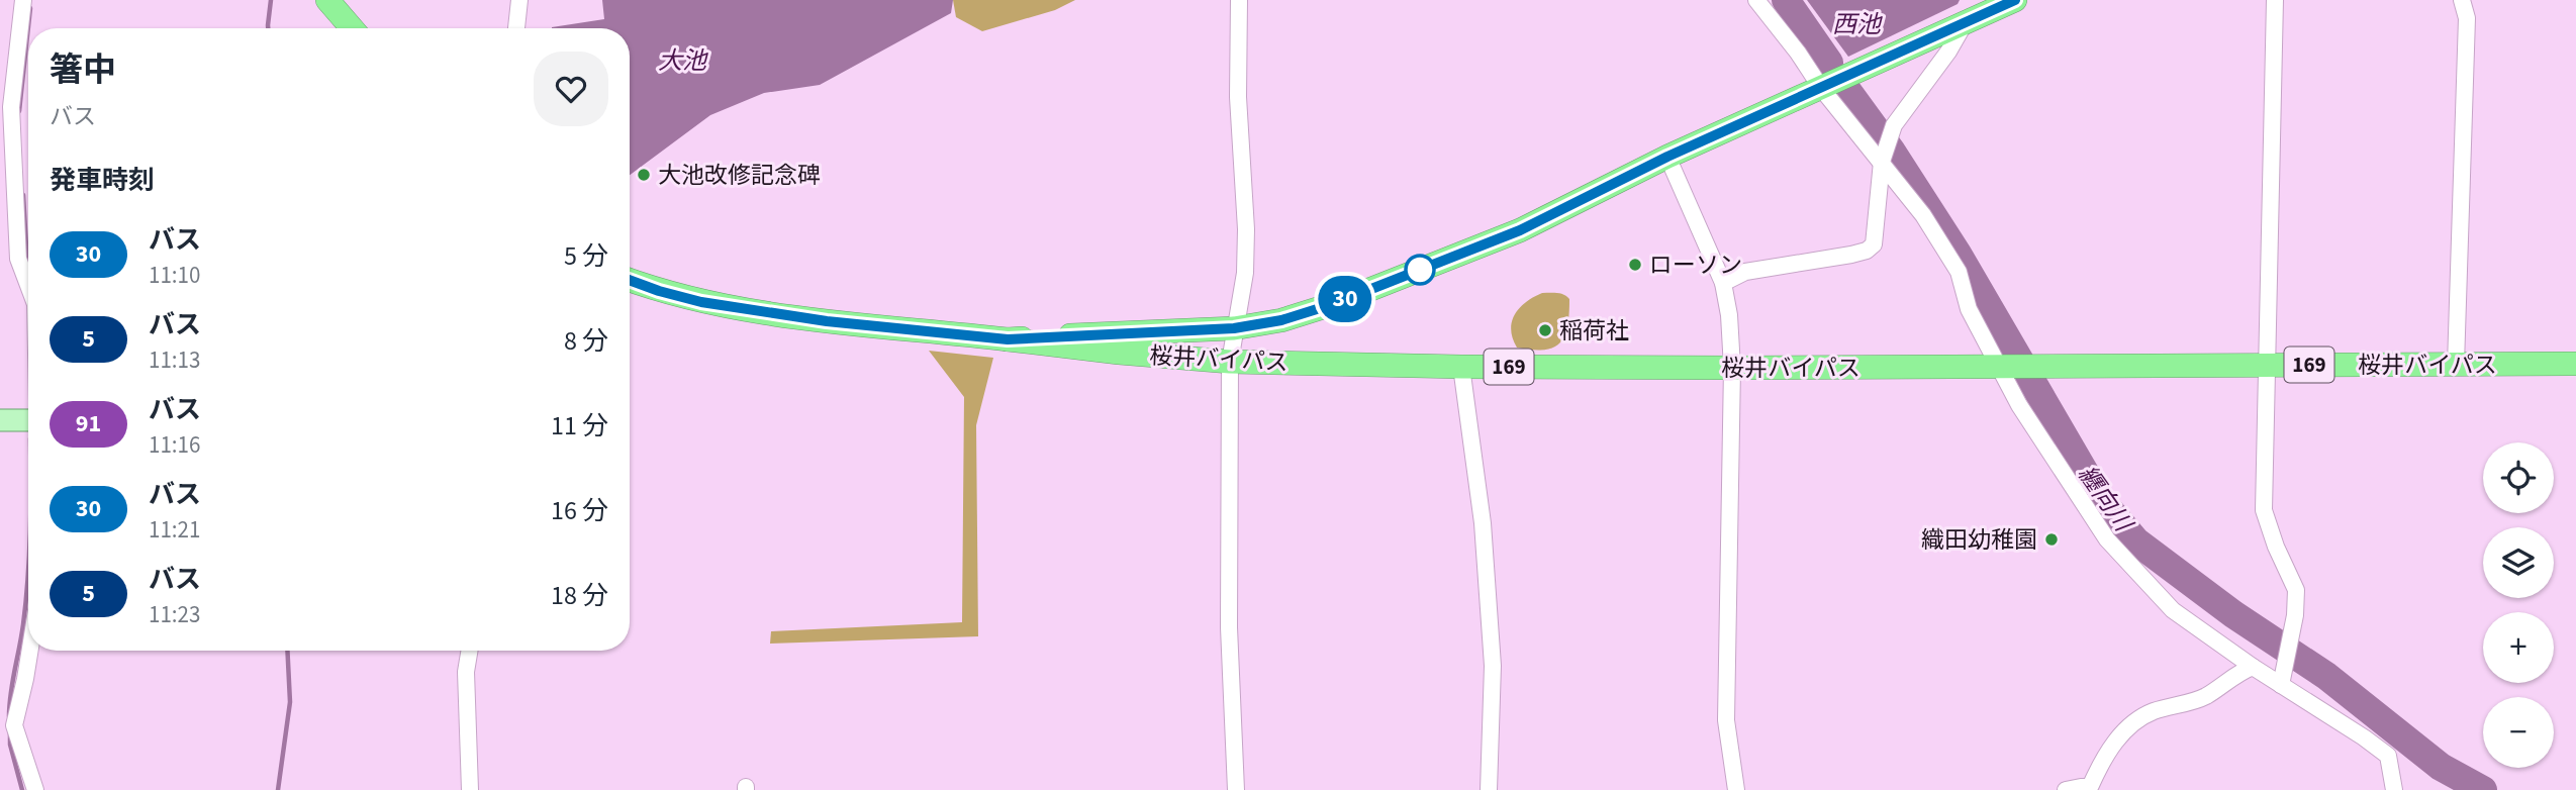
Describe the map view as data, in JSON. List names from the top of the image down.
{
  "streets": {
    "highway": ["桜井バイパス", "169"]
  },
  "crossings": [
    ["桜井バイパス", "169"]
  ],
  "water": ["西池", "大池", "纒向川"],
  "places": [
    "大池改修記念碑",
    "ローソン",
    "稲荷社",
    "織田幼稚園"
  ],
  "lines": ["bus line 30"],
  "page": {
    "on_map": "30",
    "heading": [
      ["箸中", "バス"],
      "発車時刻"
    ],
    "list": [
      {
        "mark": "30",
        "name": "バス",
        "note": "11:10",
        "value": "5 分"
      },
      {
        "mark": "5",
        "name": "バス",
        "note": "11:13",
        "value": "8 分"
      },
      {
        "mark": "91",
        "name": "バス",
        "note": "11:16",
        "value": "11 分"
      },
      {
        "mark": "30",
        "name": "バス",
        "note": "11:21",
        "value": "16 分"
      },
      {
        "mark": "5",
        "name": "バス",
        "note": "11:23",
        "value": "18 分"
      }
    ],
    "map_buttons": ["+", "−"]
  }
}
